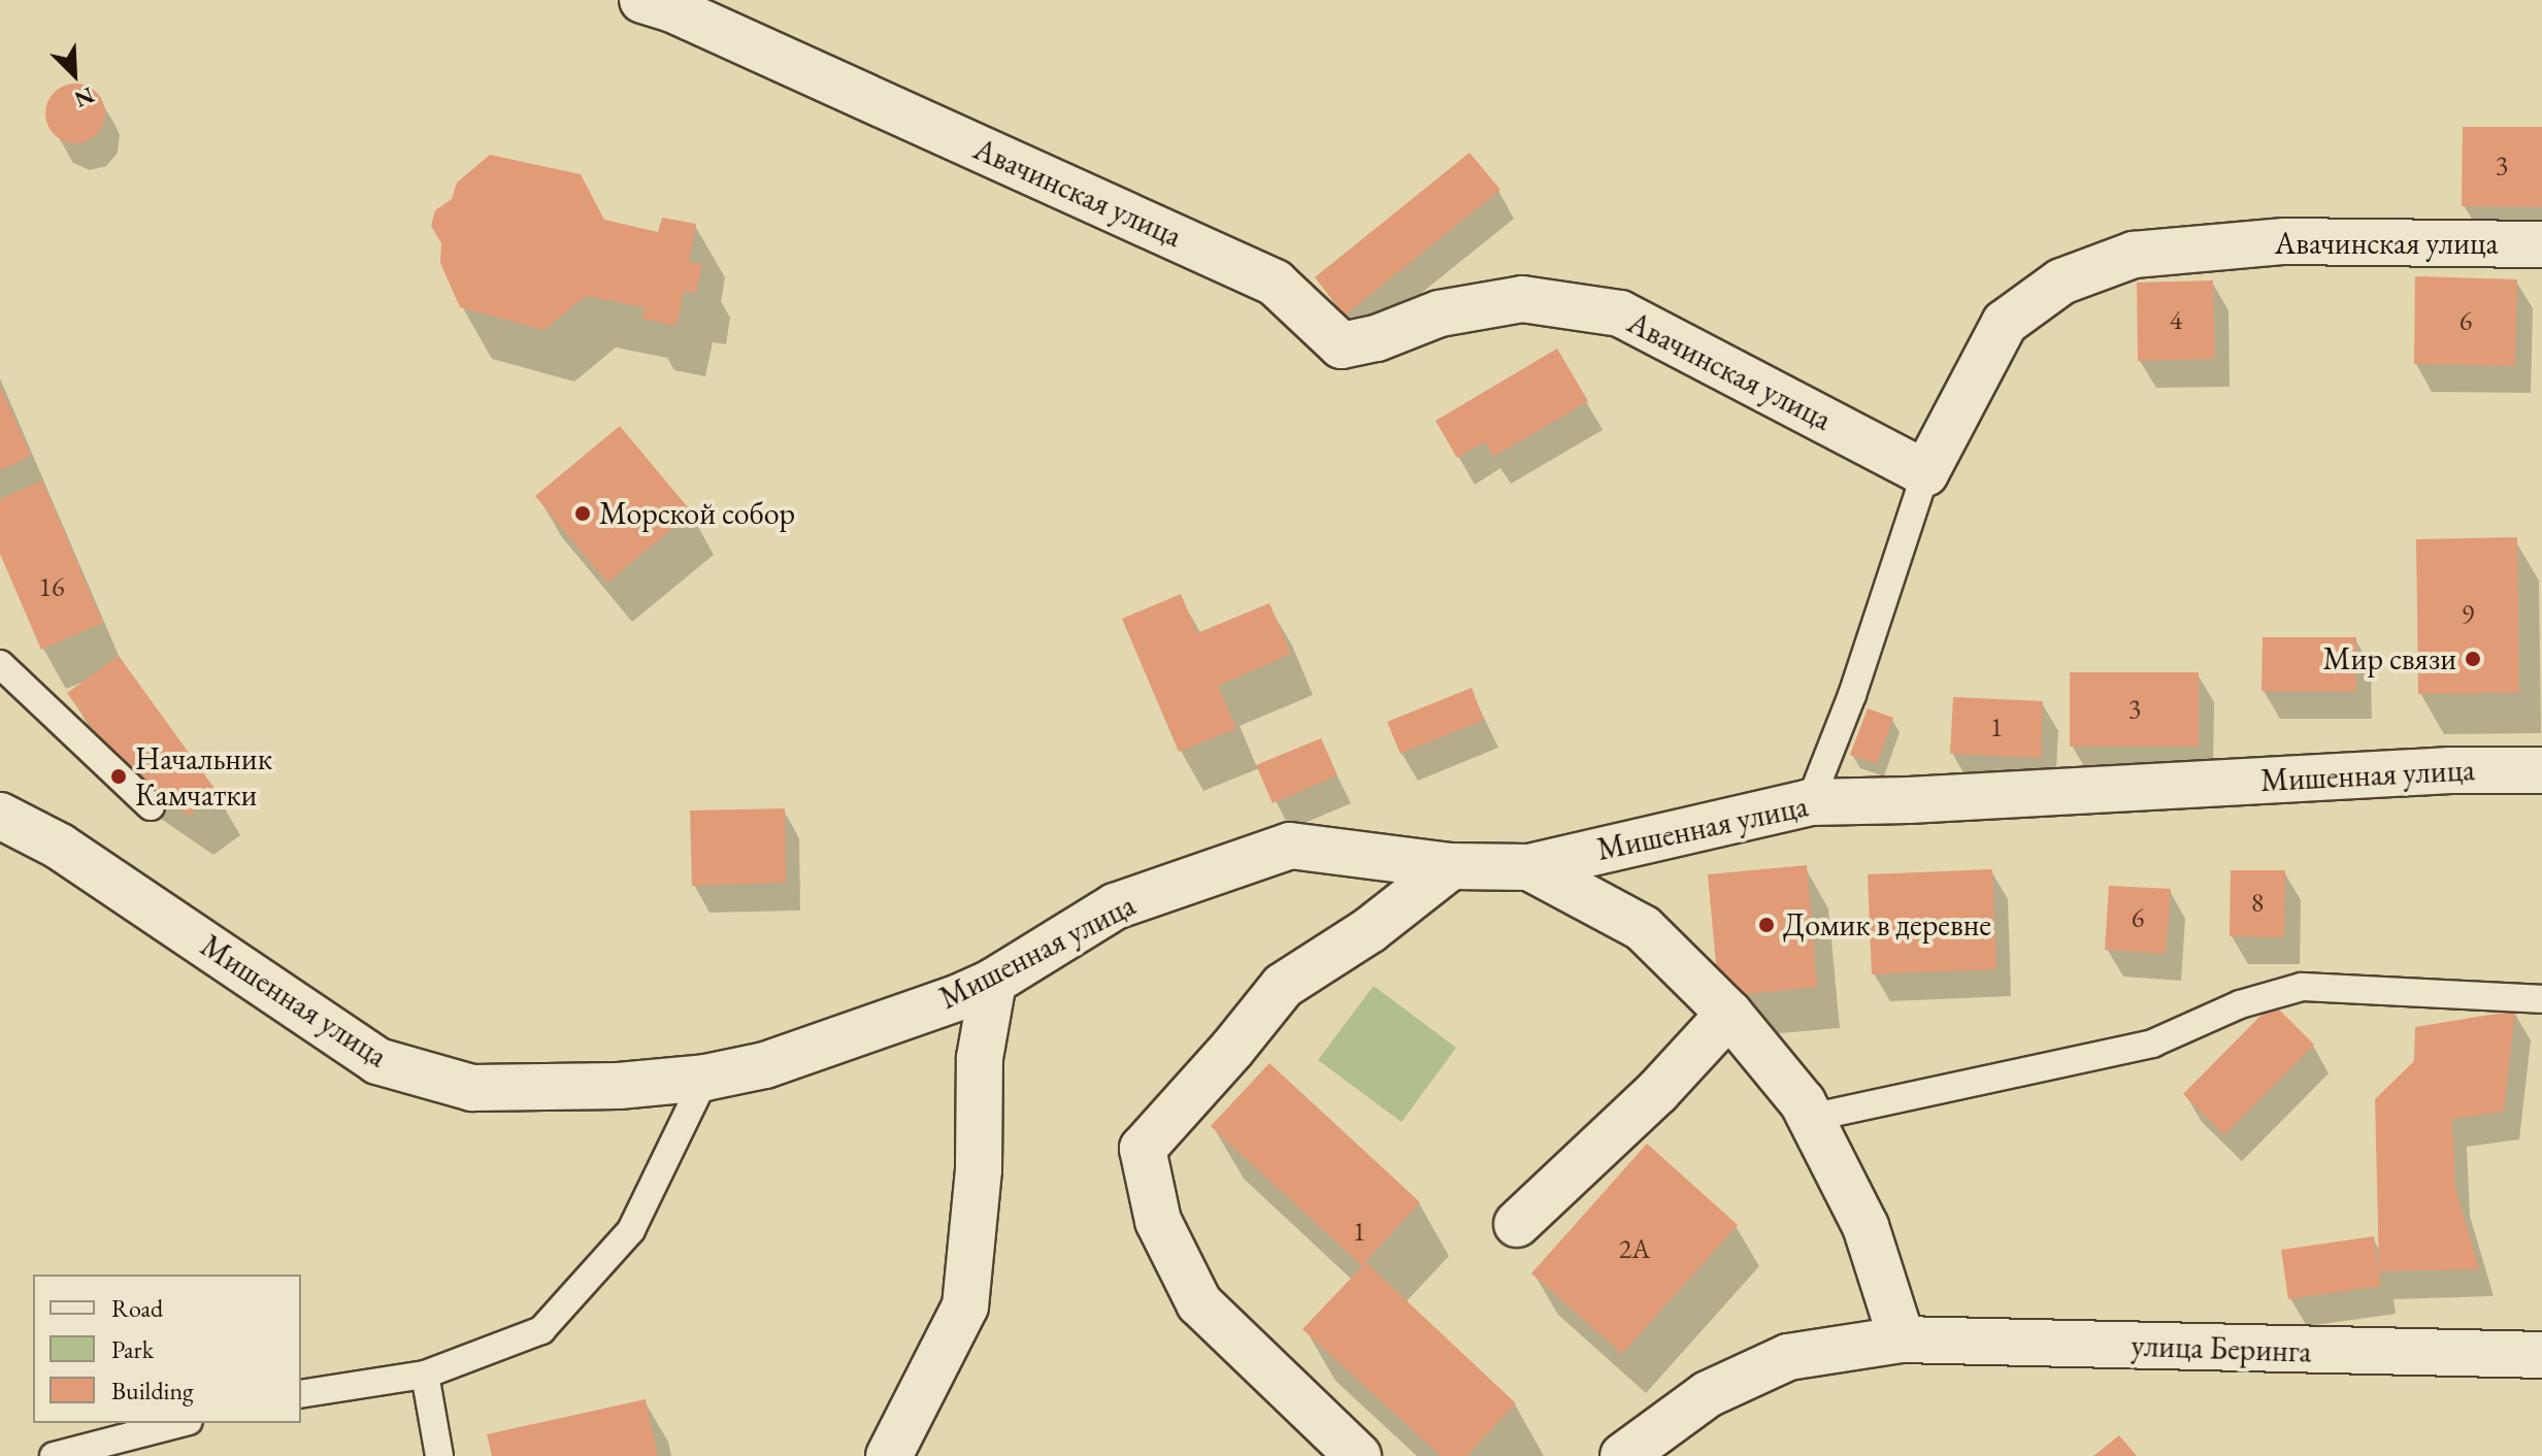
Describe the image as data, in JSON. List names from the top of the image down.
{
  "streets": {
    "street": ["Авачинская улица", "Мишенная улица", "улица Беринга"]
  },
  "places": [
    "Морской собор",
    "Мир связи",
    "Начальник Камчатки",
    "Домик в деревне"
  ],
  "house_numbers": [
    "3",
    "4",
    "6",
    "16",
    "9",
    "3",
    "1",
    "8",
    "6",
    "1",
    "2А"
  ],
  "legend": ["Road", "Park", "Building"],
  "north": "bottom right"
}
